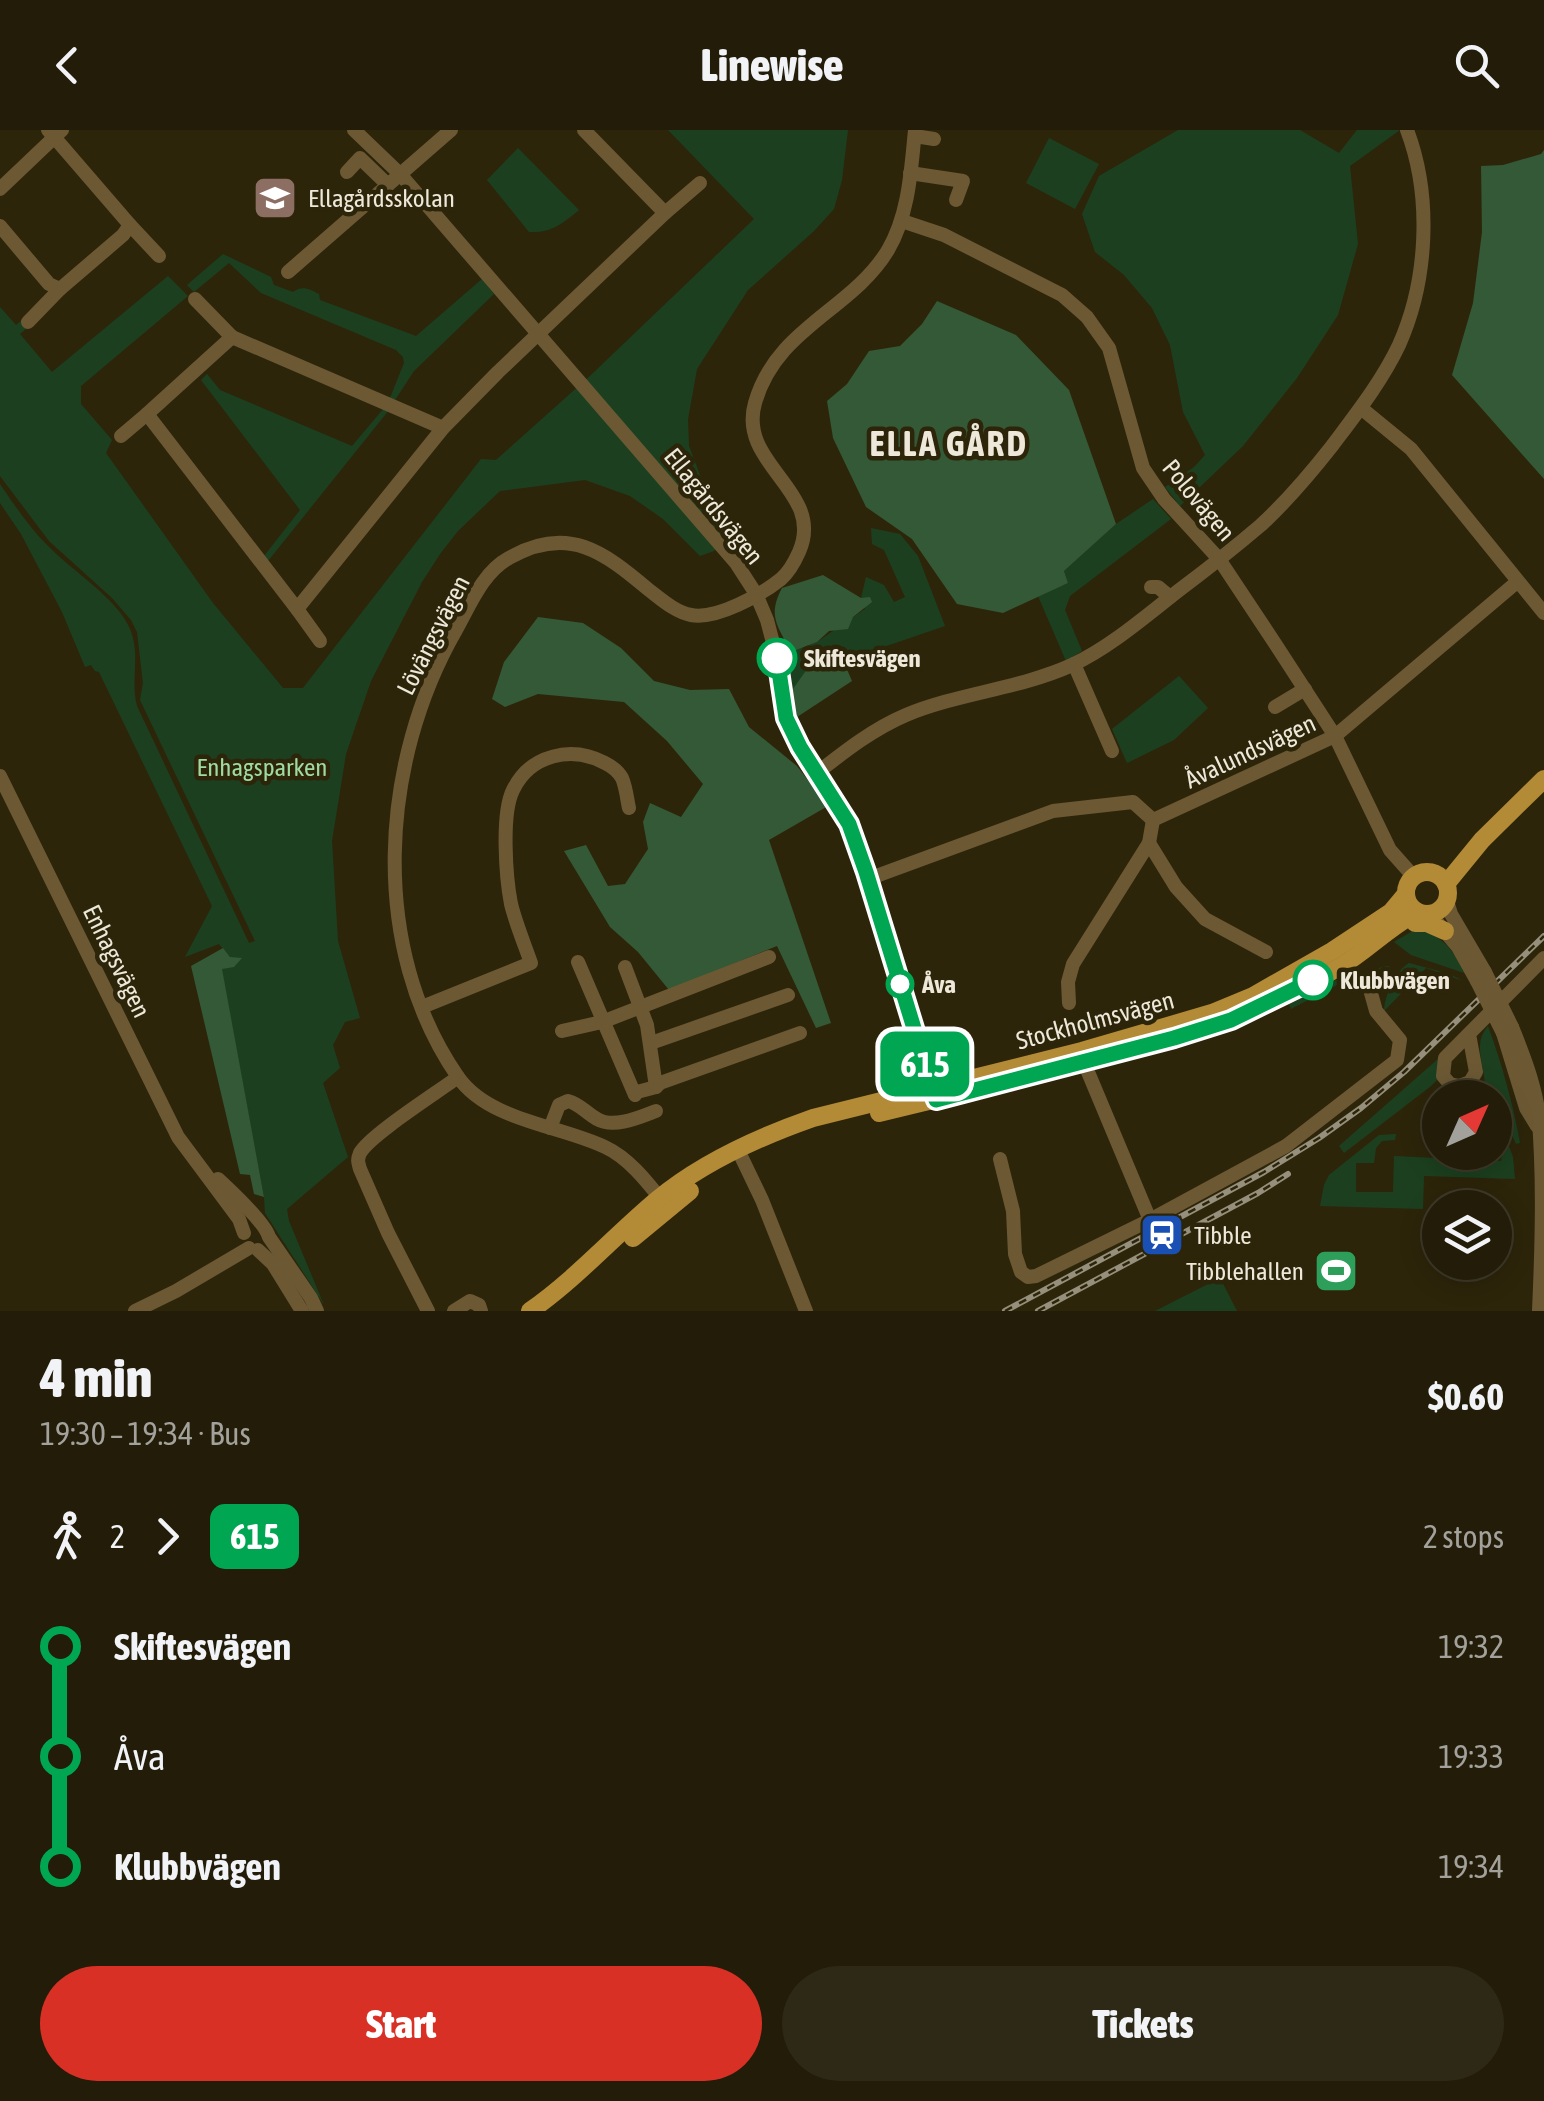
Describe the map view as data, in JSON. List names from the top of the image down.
{
  "streets": {
    "main road": ["Stockholmsvägen"],
    "street": [
      "Polovägen",
      "Ellagårdsvägen",
      "Lövängsvägen",
      "Åvalundsvägen",
      "Enhagsvägen"
    ]
  },
  "crossings": [
    ["Polovägen", "Åvalundsvägen"],
    ["Polovägen", "Stockholmsvägen"],
    ["Ellagårdsvägen", "Lövängsvägen"],
    ["Ellagårdsvägen", "Stockholmsvägen"],
    ["Lövängsvägen", "Stockholmsvägen"]
  ],
  "districts": ["ELLA GÅRD"],
  "parks": ["Enhagsparken"],
  "places": {
    "school or university": ["Ellagårdsskolan"],
    "other": ["Skiftesvägen", "Klubbvägen", "Åva"],
    "station": ["Tibble"],
    "sports": ["Tibblehallen"]
  },
  "lines": ["bus line 615"],
  "north": "top right",
  "page": {
    "header": "Linewise",
    "on_map": "615",
    "heading": ["4 min", "19:30 – 19:34 · Bus", "$0.60"],
    "legs": ["2", "615", "2 stops"],
    "list": [
      {
        "name": "Skiftesvägen",
        "value": "19:32"
      },
      {
        "name": "Åva",
        "value": "19:33"
      },
      {
        "name": "Klubbvägen",
        "value": "19:34"
      }
    ],
    "buttons": ["Start", "Tickets"]
  }
}
